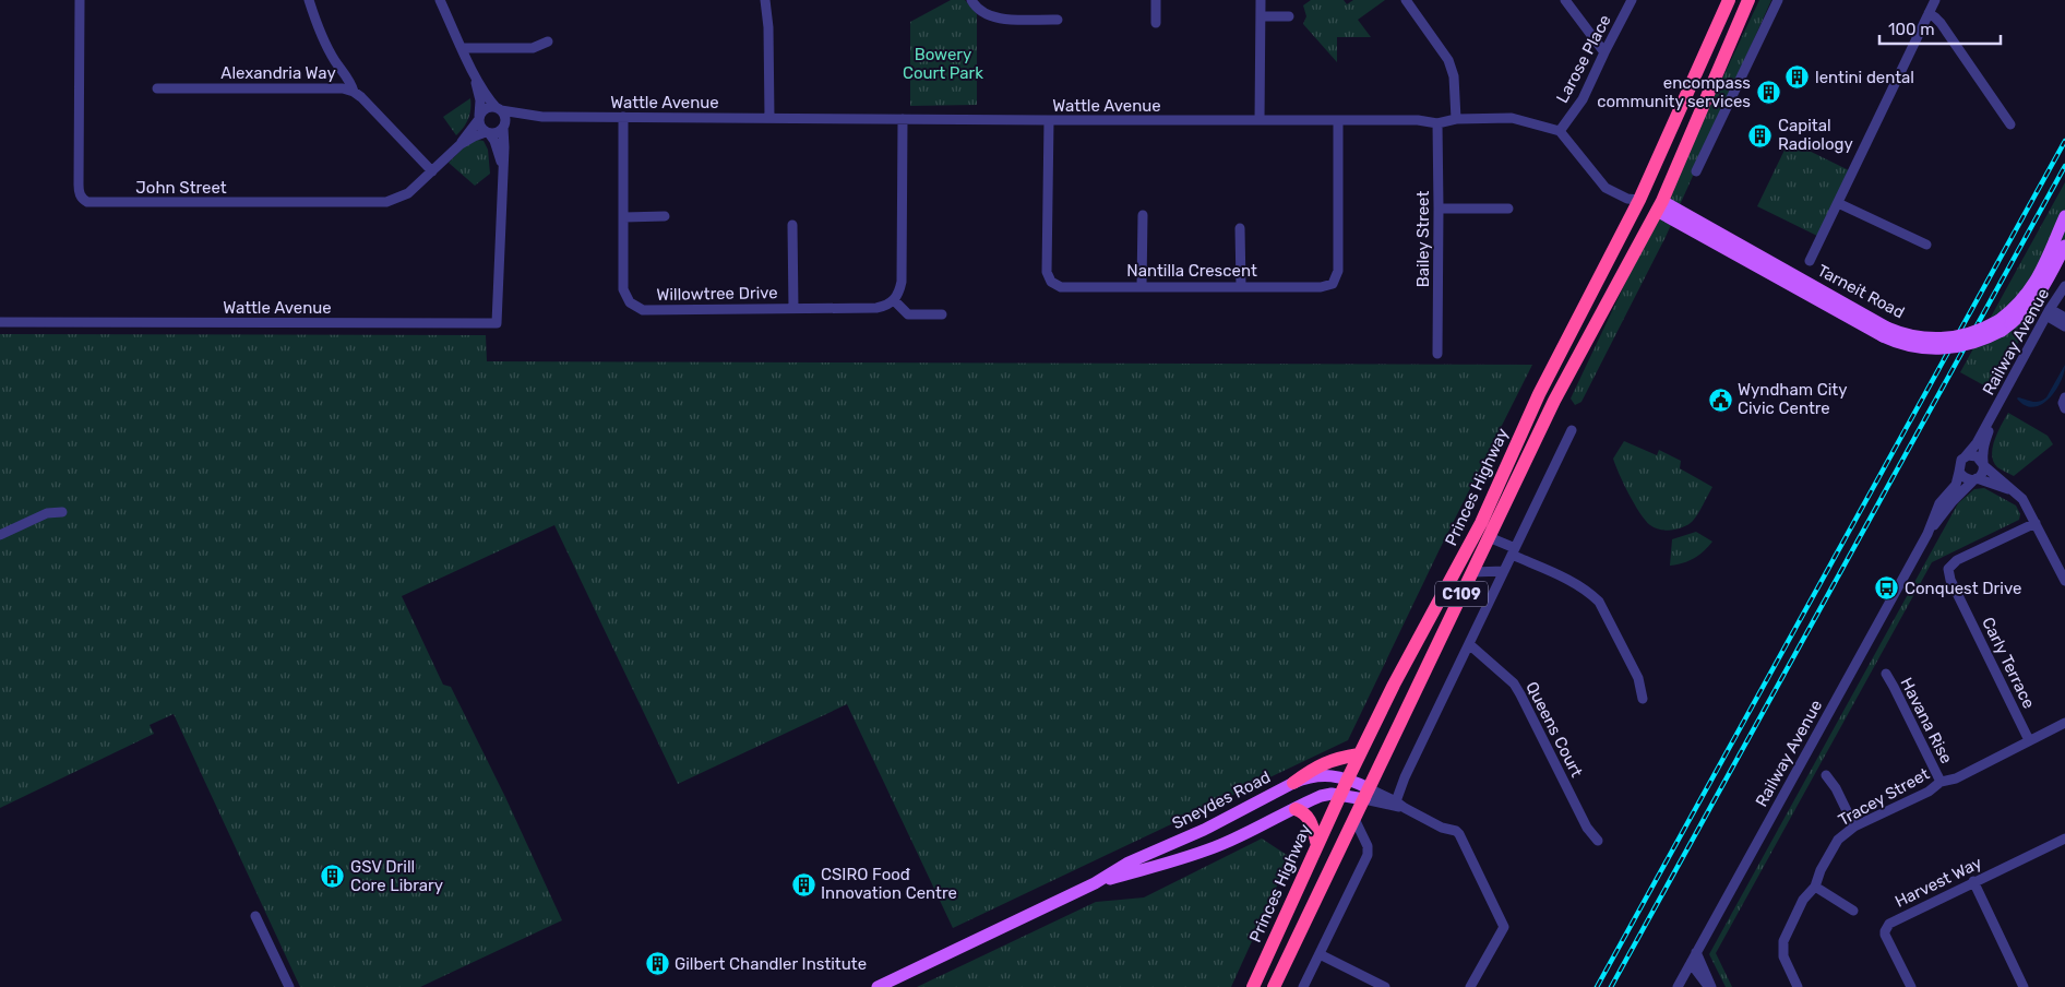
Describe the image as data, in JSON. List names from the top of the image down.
{
  "streets": {
    "highway": ["Princes Highway", "C109"],
    "main road": ["Tarneit Road", "Sneydes Road"],
    "street": [
      "Larose Place",
      "Alexandria Way",
      "Wattle Avenue",
      "John Street",
      "Bailey Street",
      "Nantilla Crescent",
      "Willowtree Drive",
      "Railway Avenue",
      "Carly Terrace",
      "Havana Rise",
      "Queens Court",
      "Tracey Street",
      "Harvest Way"
    ]
  },
  "crossings": [
    ["Larose Place", "Wattle Avenue"],
    ["Alexandria Way", "John Street"],
    ["Wattle Avenue", "John Street"],
    ["Wattle Avenue", "Bailey Street"],
    ["Wattle Avenue", "Nantilla Crescent"],
    ["Wattle Avenue", "Willowtree Drive"],
    ["Tarneit Road", "Princes Highway"],
    ["Princes Highway", "Sneydes Road"],
    ["Carly Terrace", "Tracey Street"],
    ["Havana Rise", "Tracey Street"]
  ],
  "parks": ["Bowery Court Park"],
  "places": {
    "building": [
      "lentini dental",
      "encompass community services",
      "Capital Radiology",
      "GSV Drill Core Library",
      "CSIRO Foođ Innovation Centre",
      "Gilbert Chandler Institute"
    ],
    "public building": ["Wyndham City Civic Centre"],
    "bus stop": ["Conquest Drive"]
  },
  "scale_bar": "100 m"
}
